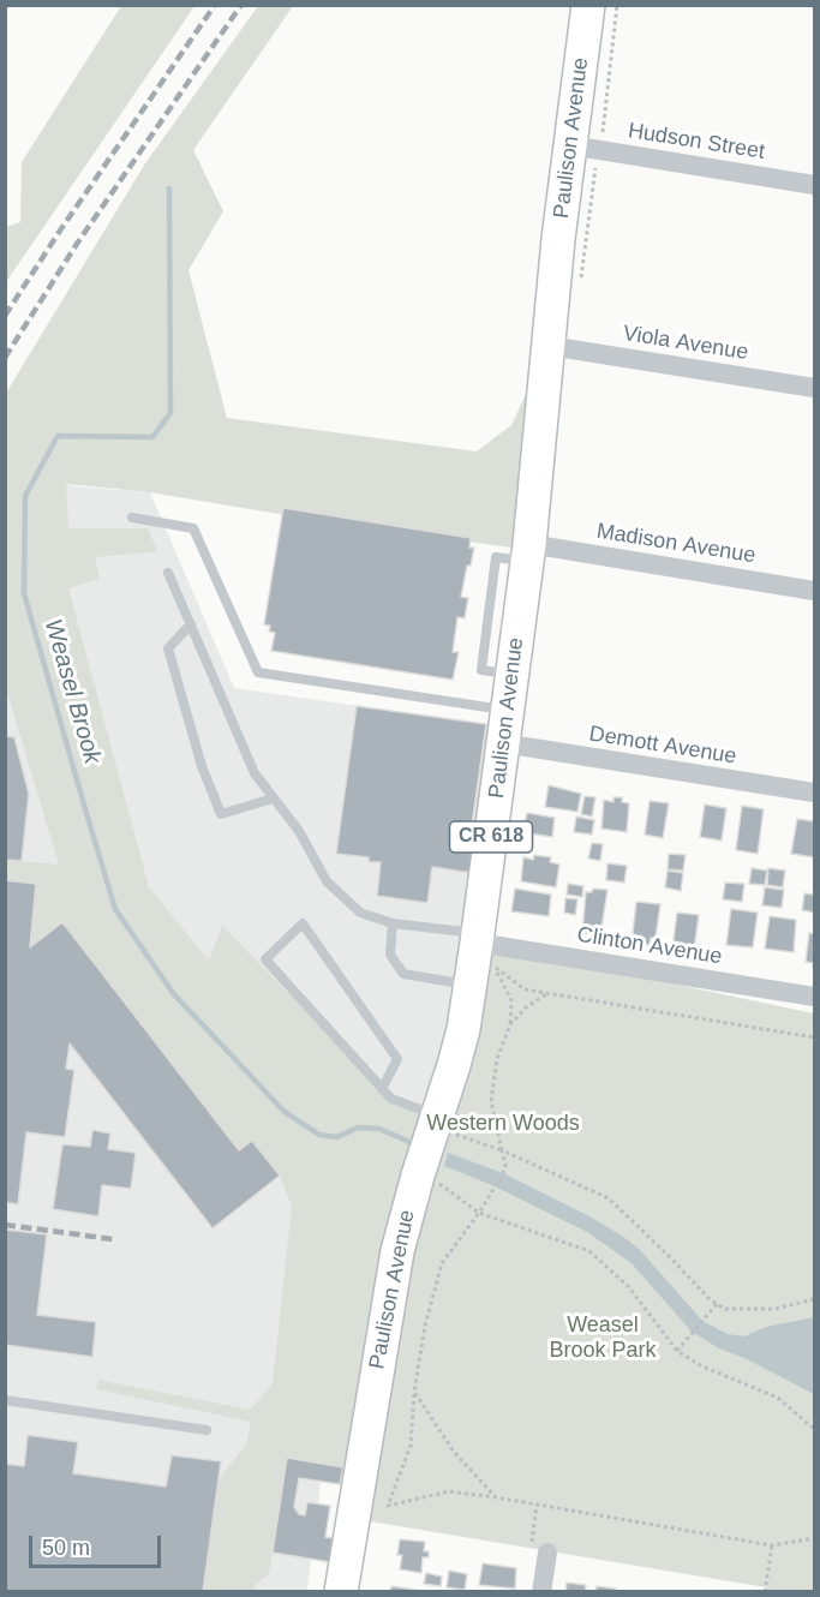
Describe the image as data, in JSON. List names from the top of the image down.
{
  "streets": {
    "main road": ["Paulison Avenue", "CR 618"],
    "street": [
      "Hudson Street",
      "Viola Avenue",
      "Madison Avenue",
      "Demott Avenue",
      "Clinton Avenue"
    ]
  },
  "crossings": [
    ["Paulison Avenue", "Hudson Street"],
    ["Paulison Avenue", "Viola Avenue"],
    ["Paulison Avenue", "Madison Avenue"],
    ["Paulison Avenue", "Demott Avenue"],
    ["Paulison Avenue", "Clinton Avenue"]
  ],
  "water": ["Weasel Brook"],
  "parks": ["Western Woods", "Weasel Brook Park"],
  "scale_bar": "50 m"
}
